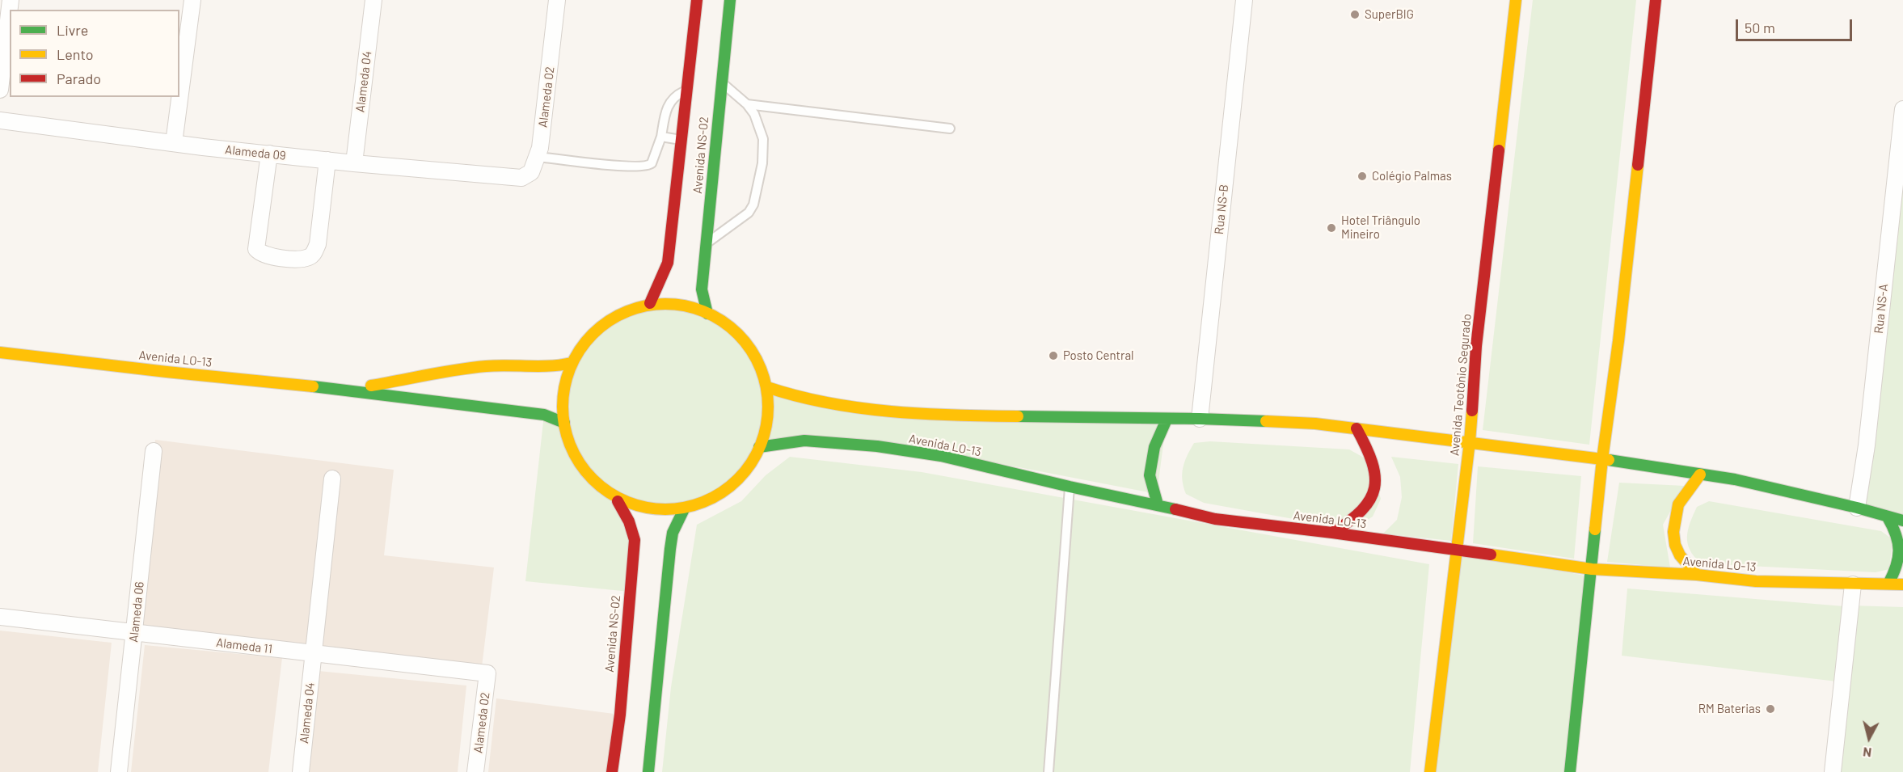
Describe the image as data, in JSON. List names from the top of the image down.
{
  "streets": {
    "street": [
      "Alameda 04",
      "Alameda 02",
      "Alameda 09",
      "Avenida NS-02",
      "Rua NS-B",
      "Rua NS-A",
      "Avenida LO-13",
      "Avenida Teotônio Segurado",
      "Alameda 06",
      "Alameda 11"
    ]
  },
  "crossings": [
    ["Alameda 04", "Alameda 09"],
    ["Alameda 04", "Alameda 11"],
    ["Alameda 02", "Alameda 09"],
    ["Alameda 02", "Alameda 11"],
    ["Avenida LO-13", "Avenida Teotônio Segurado"],
    ["Alameda 06", "Alameda 11"]
  ],
  "places": [
    "SuperBIG",
    "Colégio Palmas",
    "Hotel Triângulo Mineiro",
    "Posto Central",
    "RM Baterias"
  ],
  "legend": ["Livre", "Lento", "Parado"],
  "scale_bar": "50 m",
  "north": "bottom"
}
